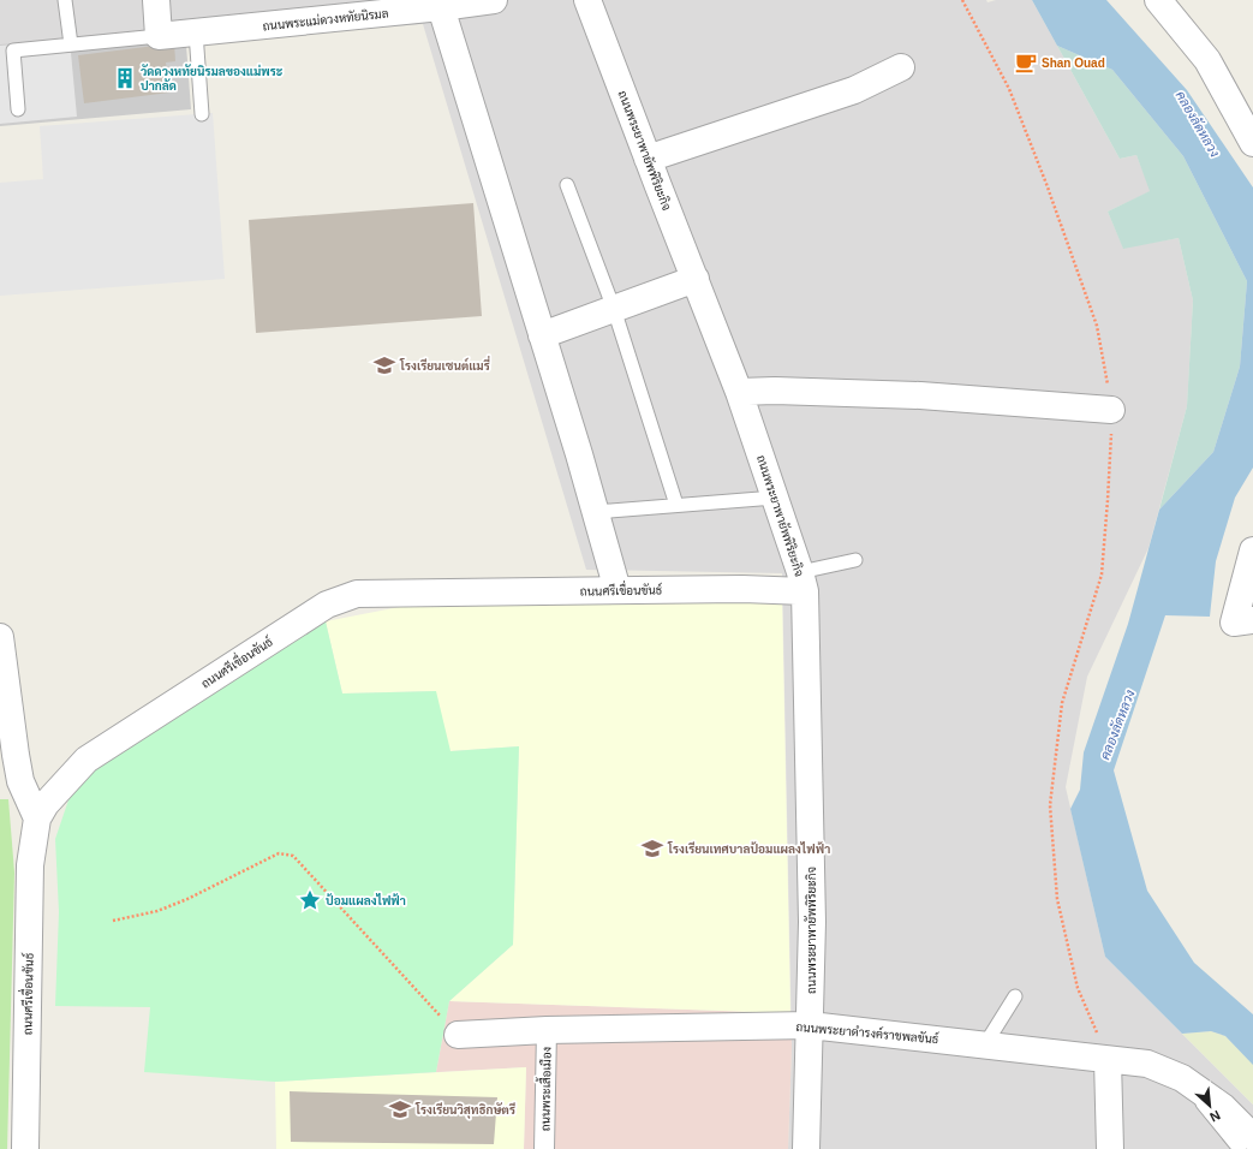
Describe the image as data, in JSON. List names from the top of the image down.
{
  "streets": {
    "street": [
      "ถนนพระแม่ดวงหทัยนิรมล",
      "ถนนพระยาพายัพพิริยะกิจ",
      "ถนนศรีเขื่อนขันธ์",
      "ถนนพระยาดำรงค์ราชพลขันธ์",
      "ถนนพระเสื้อเมือง"
    ]
  },
  "crossings": [
    ["ถนนพระยาพายัพพิริยะกิจ", "ถนนศรีเขื่อนขันธ์"],
    ["ถนนพระยาพายัพพิริยะกิจ", "ถนนพระยาดำรงค์ราชพลขันธ์"],
    ["ถนนพระยาดำรงค์ราชพลขันธ์", "ถนนพระเสื้อเมือง"]
  ],
  "water": ["คลองลัดหลวง"],
  "places": {
    "cafe": ["Shan Ouad"],
    "building": ["วัดดวงหทัยนิรมลของแม่พระ ปากลัด"],
    "school or university": ["โรงเรียนเซนต์แมรี่", "โรงเรียนเทศบาลป้อมแผลงไฟฟ้า", "โรงเรียนวิสุทธิกษัตรี"],
    "place": ["ป้อมแผลงไฟฟ้า"]
  },
  "north": "bottom right"
}
